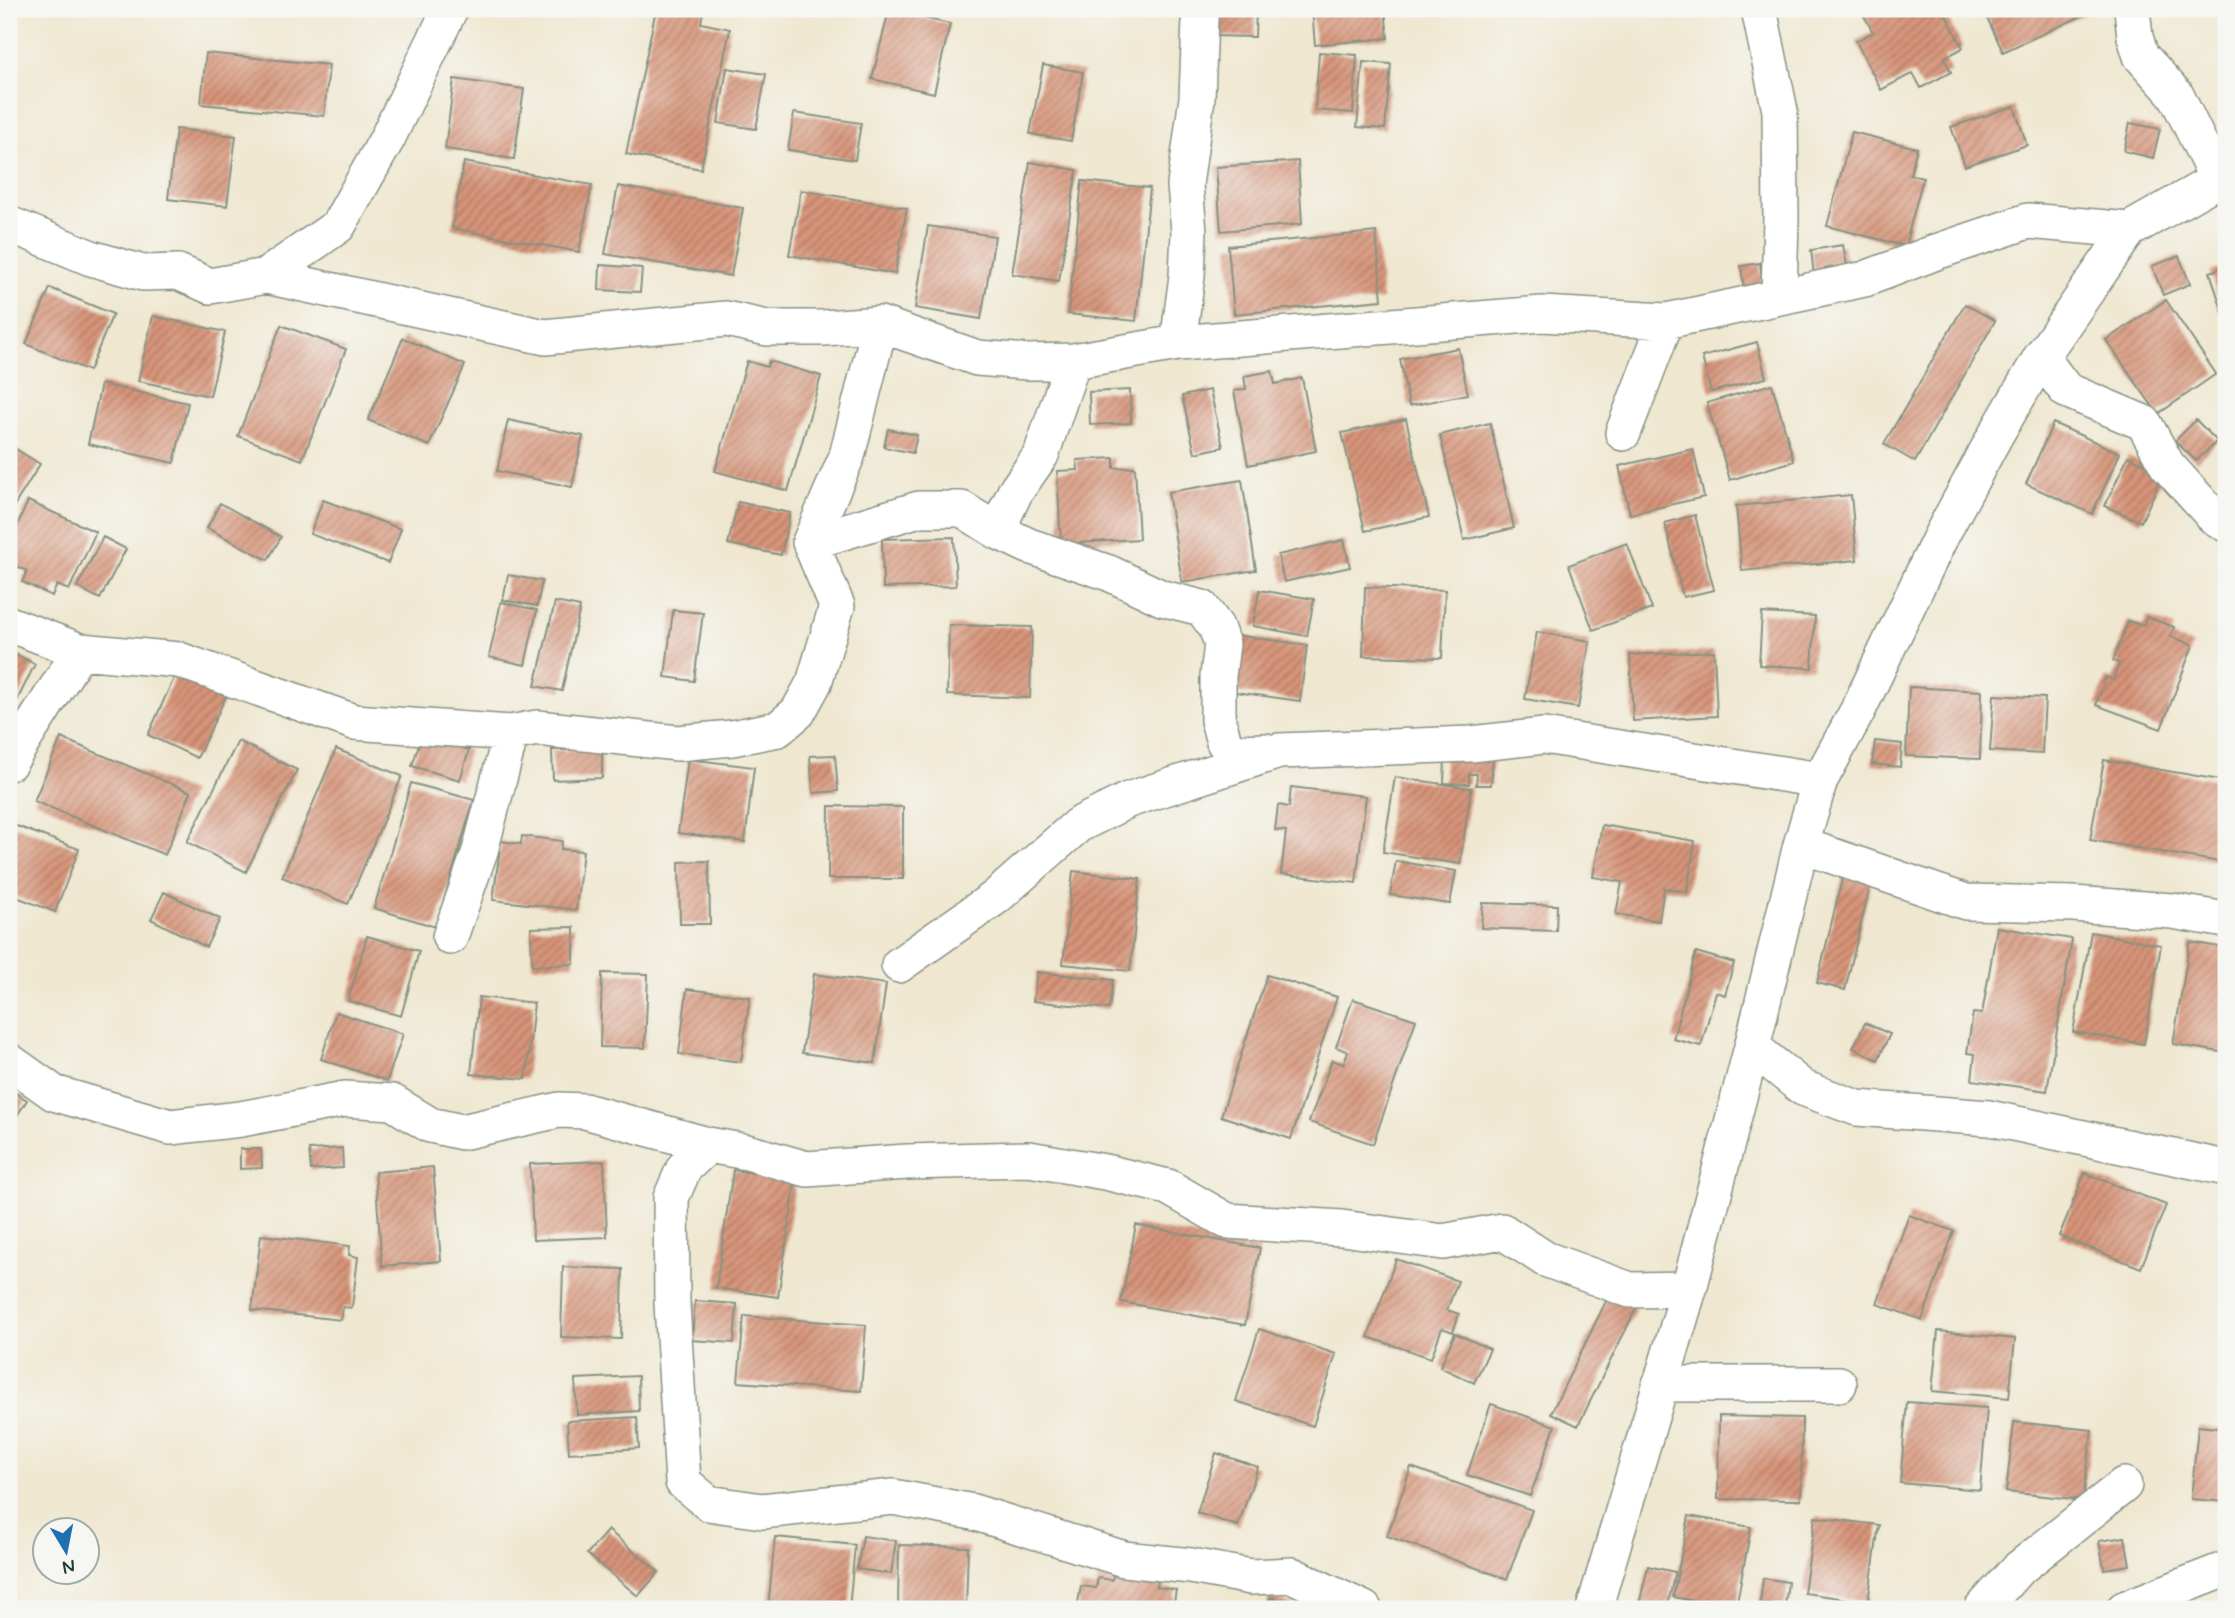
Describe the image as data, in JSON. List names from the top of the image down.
{
  "north": "bottom"
}
